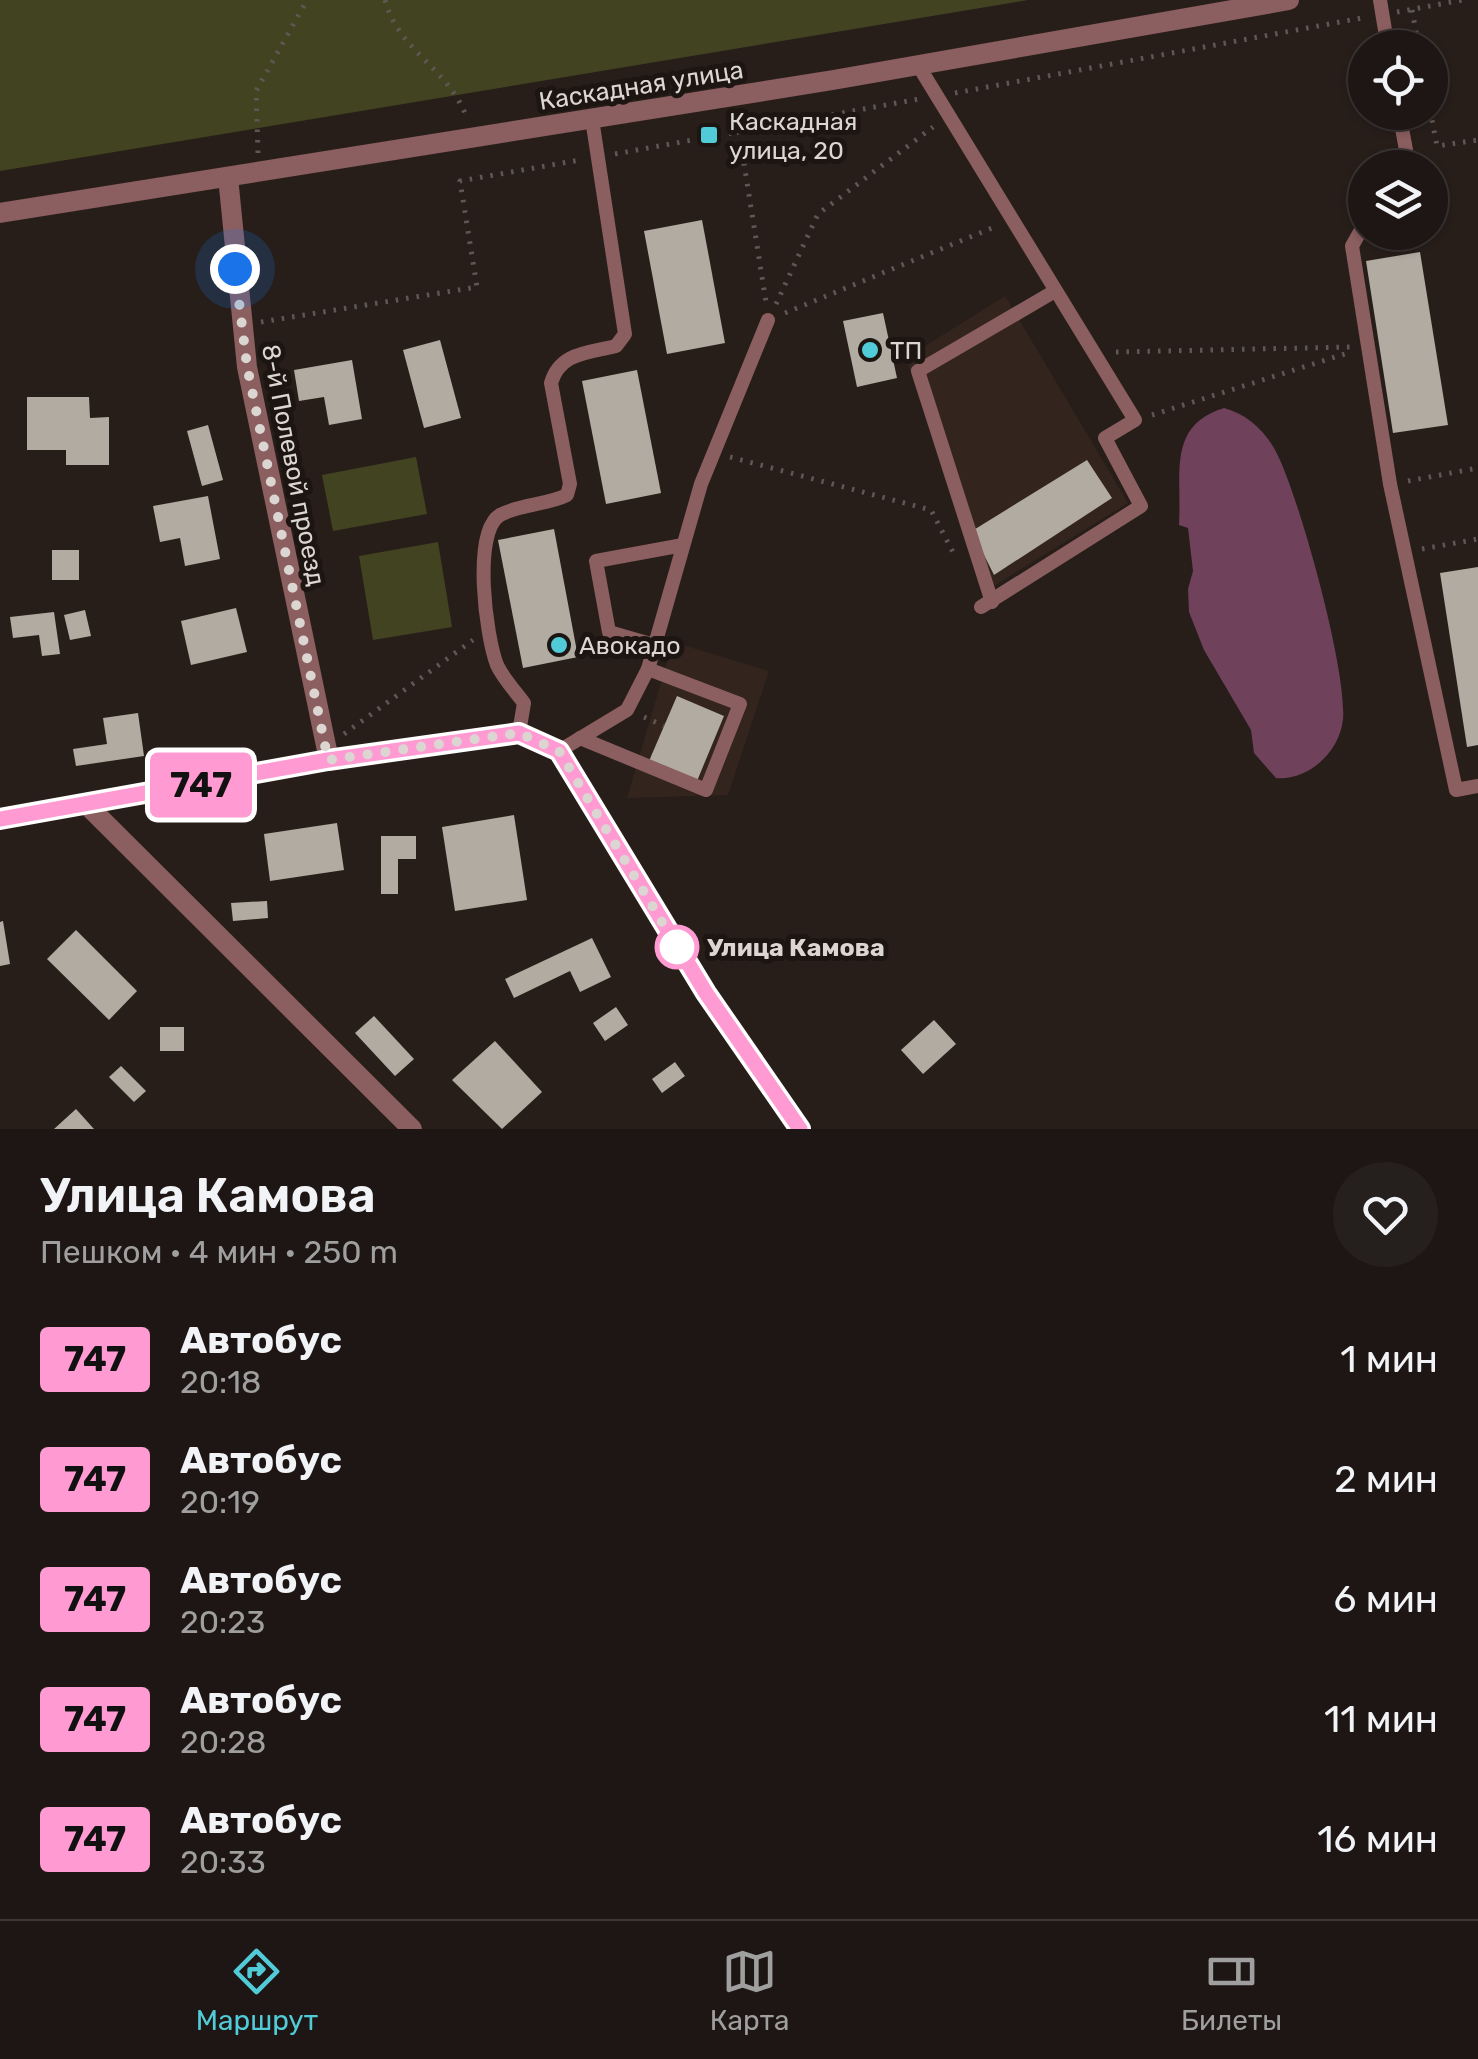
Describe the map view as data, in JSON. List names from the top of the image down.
{
  "streets": {
    "street": ["Каскадная улица", "8-й Полевой проезд"]
  },
  "crossings": [
    ["Каскадная улица", "8-й Полевой проезд"]
  ],
  "places": {
    "transit": ["Каскадная улица, 20"],
    "other": ["ТП", "Авокадо", "Улица Камова"]
  },
  "lines": ["bus line 747"],
  "page": {
    "on_map": "747",
    "heading": ["Улица Камова", "Пешком · 4 мин · 250 m"],
    "list": [
      {
        "mark": "747",
        "name": "Автобус",
        "note": "20:18",
        "value": "1 мин"
      },
      {
        "mark": "747",
        "name": "Автобус",
        "note": "20:19",
        "value": "2 мин"
      },
      {
        "mark": "747",
        "name": "Автобус",
        "note": "20:23",
        "value": "6 мин"
      },
      {
        "mark": "747",
        "name": "Автобус",
        "note": "20:28",
        "value": "11 мин"
      },
      {
        "mark": "747",
        "name": "Автобус",
        "note": "20:33",
        "value": "16 мин"
      }
    ],
    "tabs": ["Маршрут", "Карта", "Билеты"]
  }
}
